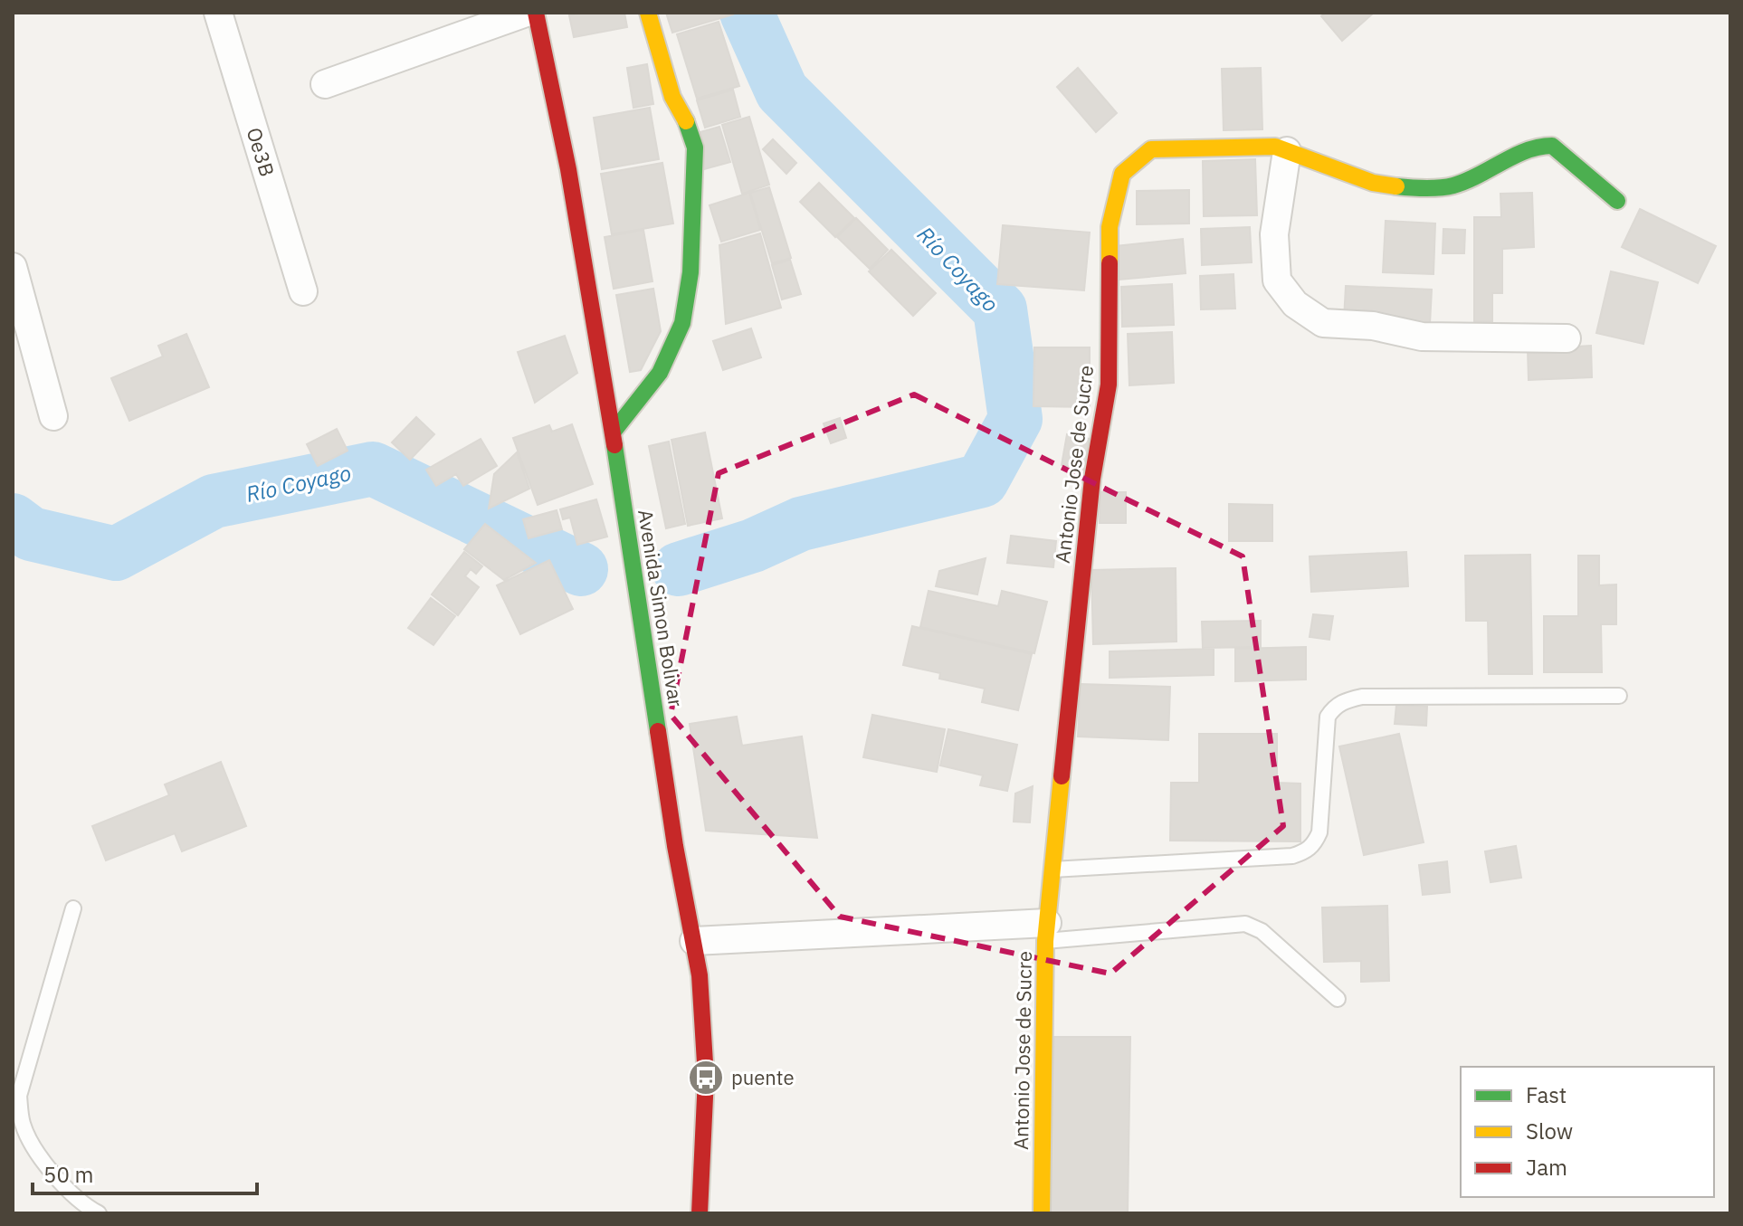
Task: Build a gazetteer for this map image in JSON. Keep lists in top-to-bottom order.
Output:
{
  "streets": {
    "street": ["Oe3B", "Antonio Jose de Sucre", "Avenida Simon Bolivar"]
  },
  "water": ["Río Coyago"],
  "places": {
    "bus stop": ["puente"]
  },
  "legend": ["Fast", "Slow", "Jam"],
  "scale_bar": "50 m"
}
